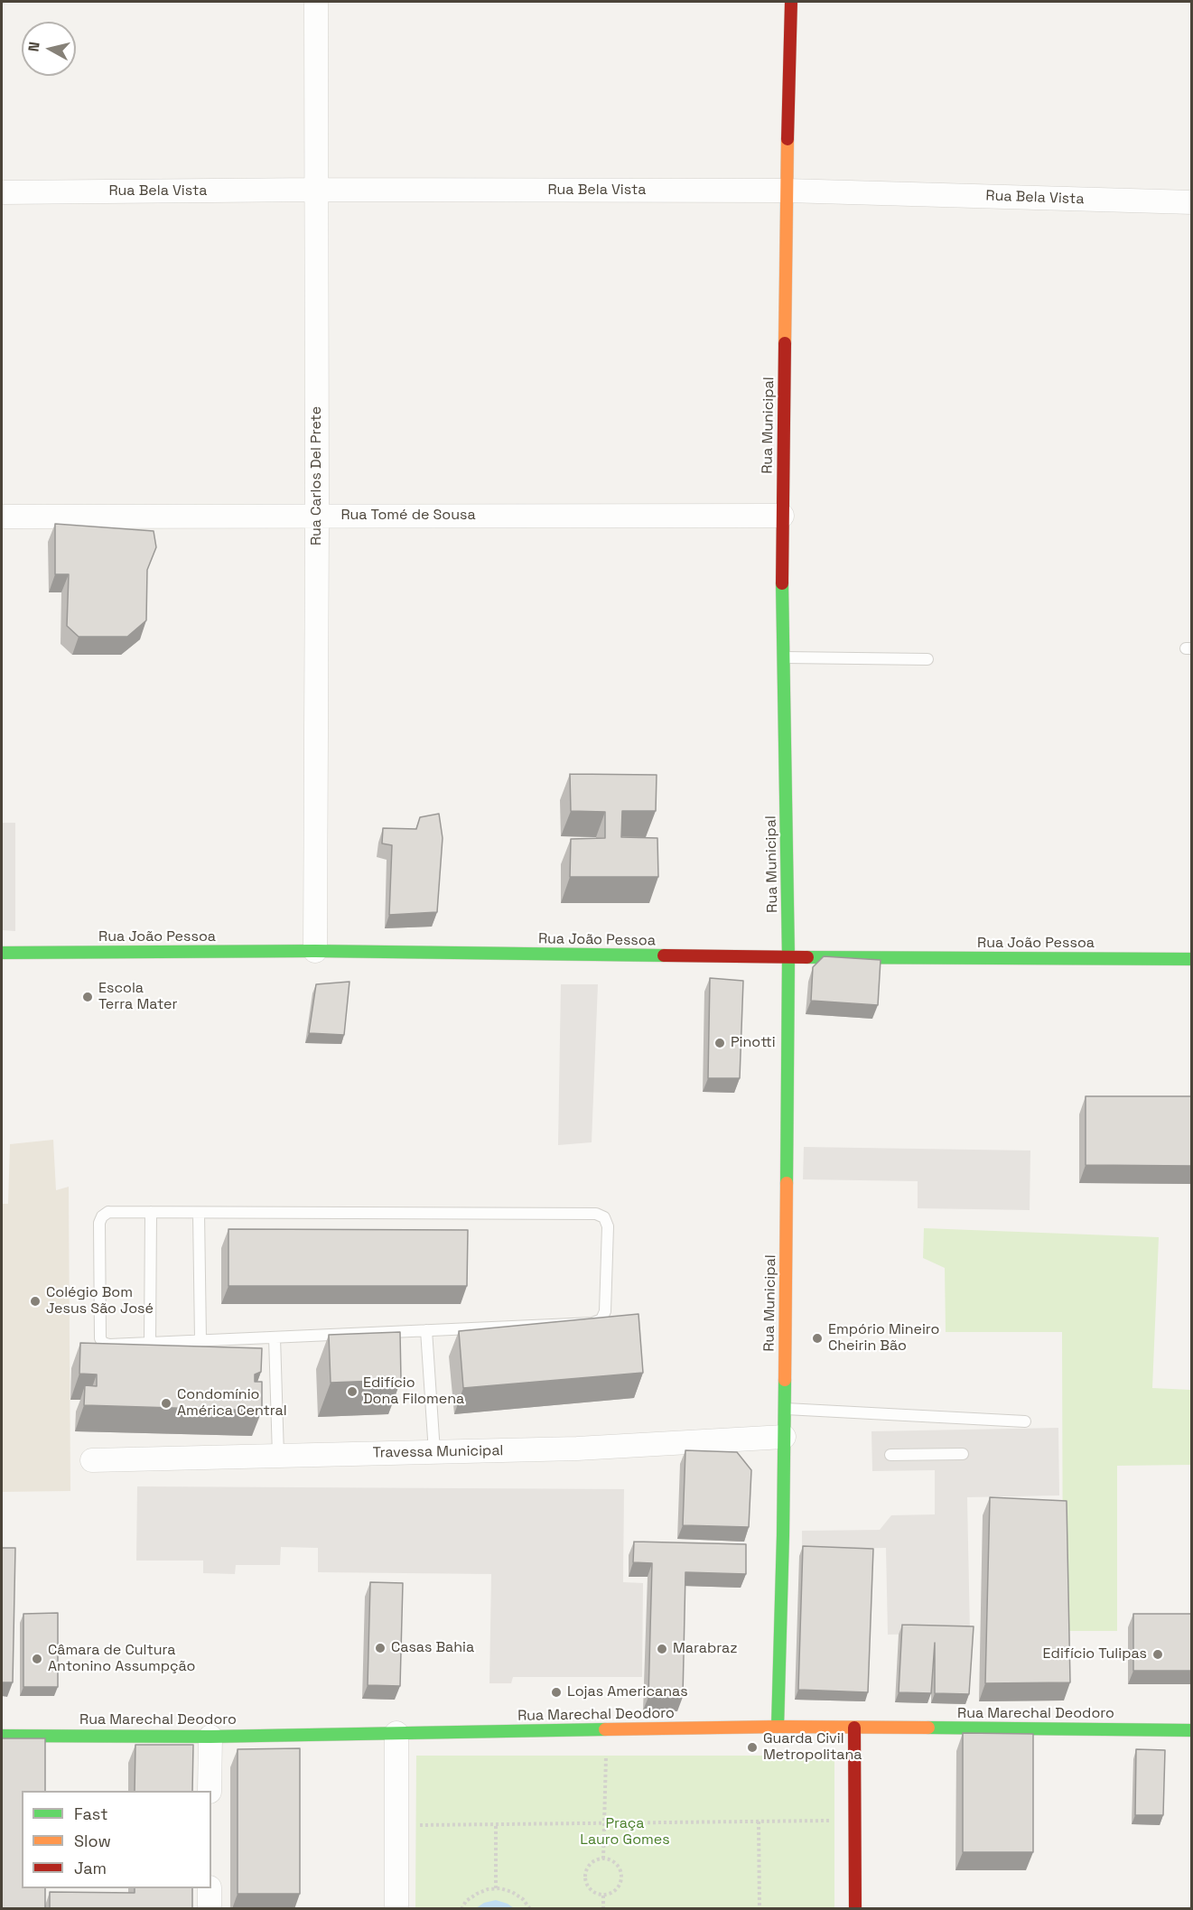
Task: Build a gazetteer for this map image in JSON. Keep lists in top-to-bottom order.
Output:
{
  "streets": {
    "street": [
      "Rua Bela Vista",
      "Rua Municipal",
      "Rua Carlos Del Prete",
      "Rua Tomé de Sousa",
      "Rua João Pessoa",
      "Travessa Municipal",
      "Rua Marechal Deodoro"
    ]
  },
  "crossings": [
    ["Rua Bela Vista", "Rua Municipal"],
    ["Rua Bela Vista", "Rua Carlos Del Prete"],
    ["Rua Municipal", "Rua Tomé de Sousa"],
    ["Rua Municipal", "Rua João Pessoa"],
    ["Rua Municipal", "Travessa Municipal"],
    ["Rua Municipal", "Rua Marechal Deodoro"],
    ["Rua Carlos Del Prete", "Rua Tomé de Sousa"],
    ["Rua Carlos Del Prete", "Rua João Pessoa"]
  ],
  "parks": ["Praça Lauro Gomes"],
  "places": [
    "Escola Terra Mater",
    "Pinotti",
    "Colégio Bom Jesus São José",
    "Empório Mineiro Cheirin Bão",
    "Edifício Dona Filomena",
    "Condomínio América Central",
    "Casas Bahia",
    "Marabraz",
    "Edifício Tulipas",
    "Câmara de Cultura Antonino Assumpção",
    "Lojas Americanas",
    "Guarda Civil Metropolitana"
  ],
  "legend": ["Fast", "Slow", "Jam"],
  "north": "left"
}
